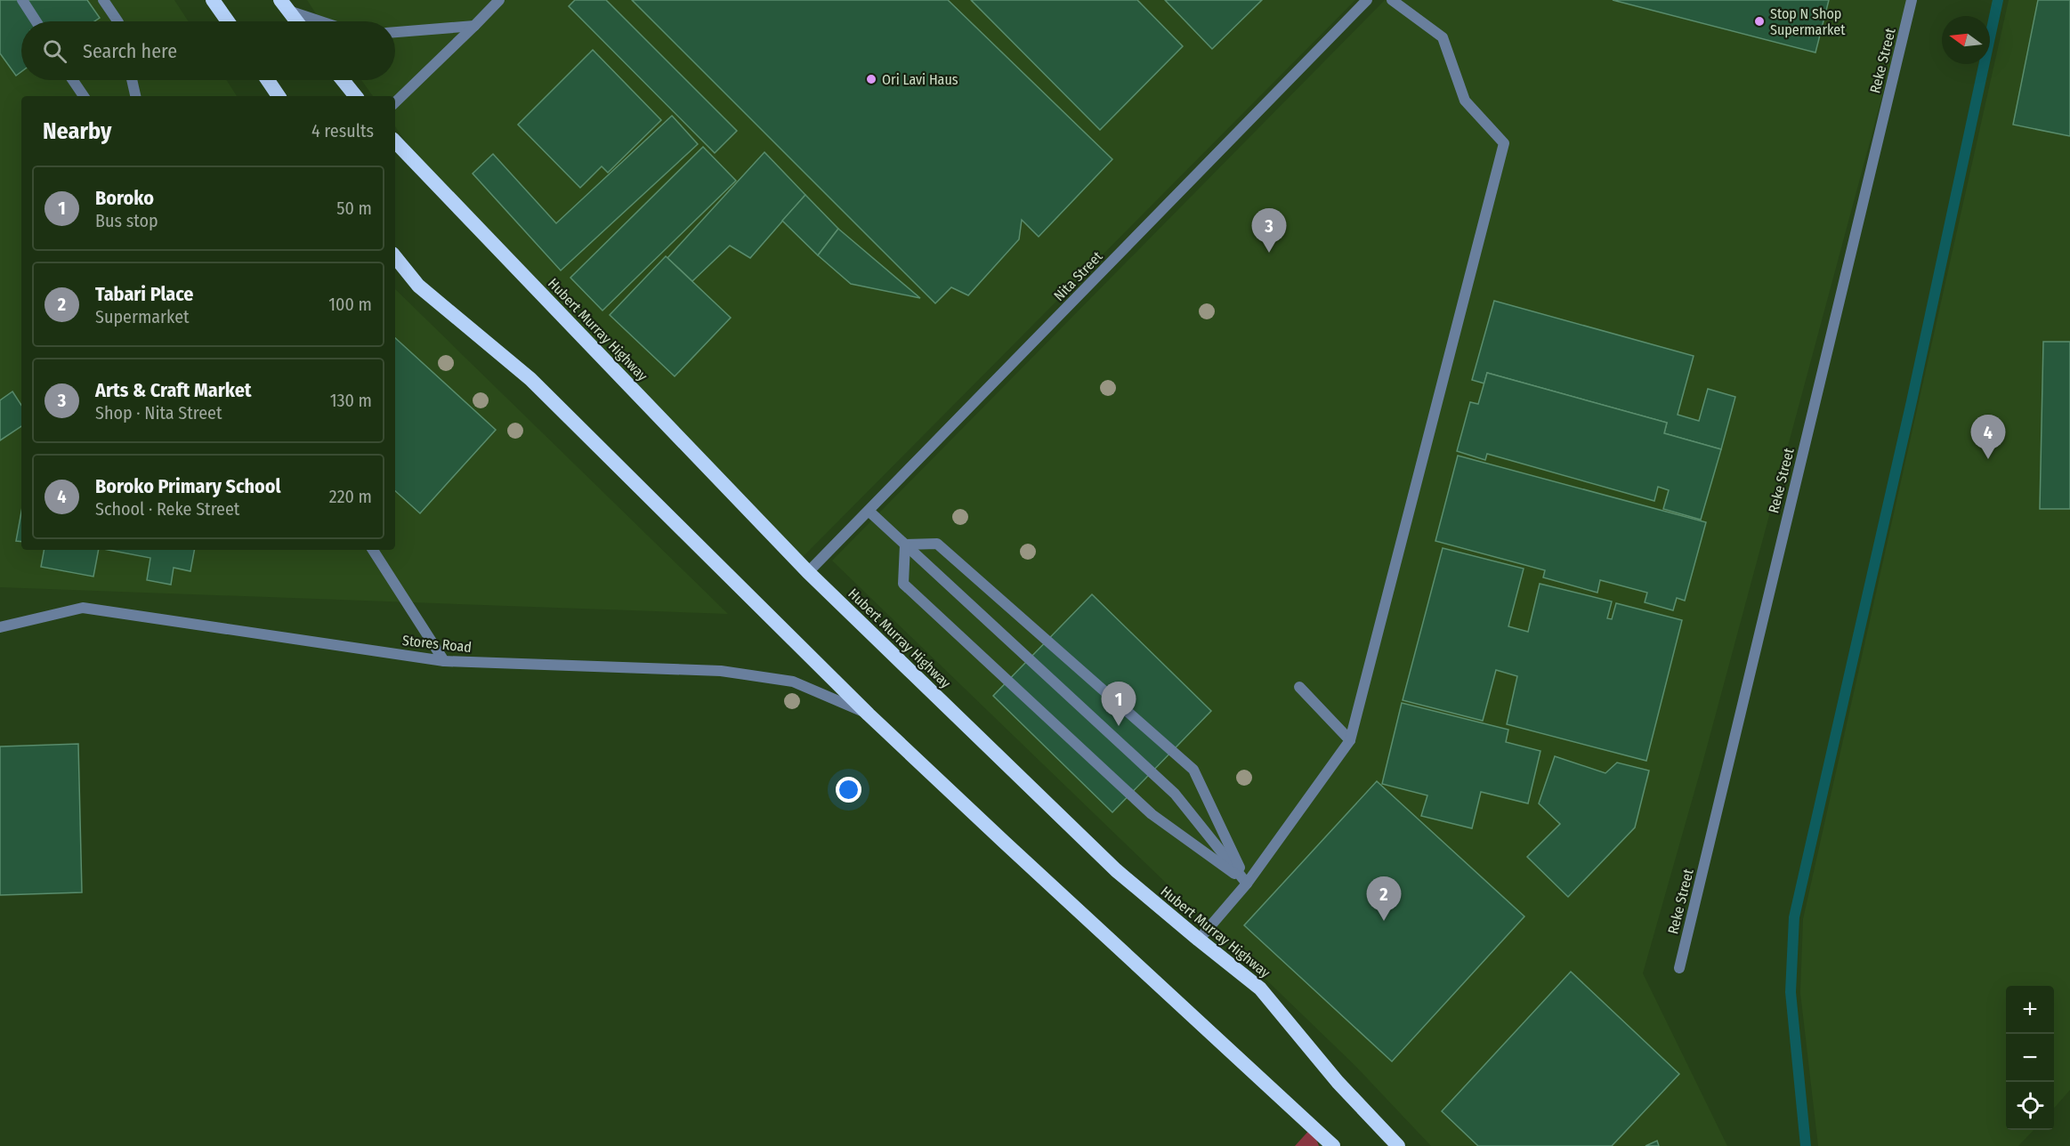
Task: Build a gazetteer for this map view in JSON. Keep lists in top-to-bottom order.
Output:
{
  "streets": {
    "highway": ["Hubert Murray Highway"],
    "street": ["Reke Street", "Nita Street", "Stores Road"]
  },
  "crossings": [
    ["Nita Street", "Hubert Murray Highway"]
  ],
  "places": ["Stop N Shop Supermarket", "Ori Lavi Haus"],
  "north": "left",
  "page": {
    "search": "Search here",
    "heading": ["Nearby", "4 results"],
    "list": [
      {
        "mark": "1",
        "name": "Boroko",
        "note": "Bus stop",
        "value": "50 m"
      },
      {
        "mark": "2",
        "name": "Tabari Place",
        "note": "Supermarket",
        "value": "100 m"
      },
      {
        "mark": "3",
        "name": "Arts & Craft Market",
        "note": "Shop · Nita Street",
        "value": "130 m"
      },
      {
        "mark": "4",
        "name": "Boroko Primary School",
        "note": "School · Reke Street",
        "value": "220 m"
      }
    ],
    "pins": [
      "3",
      "4",
      "1",
      "2"
    ],
    "map_buttons": ["+", "−"]
  }
}
